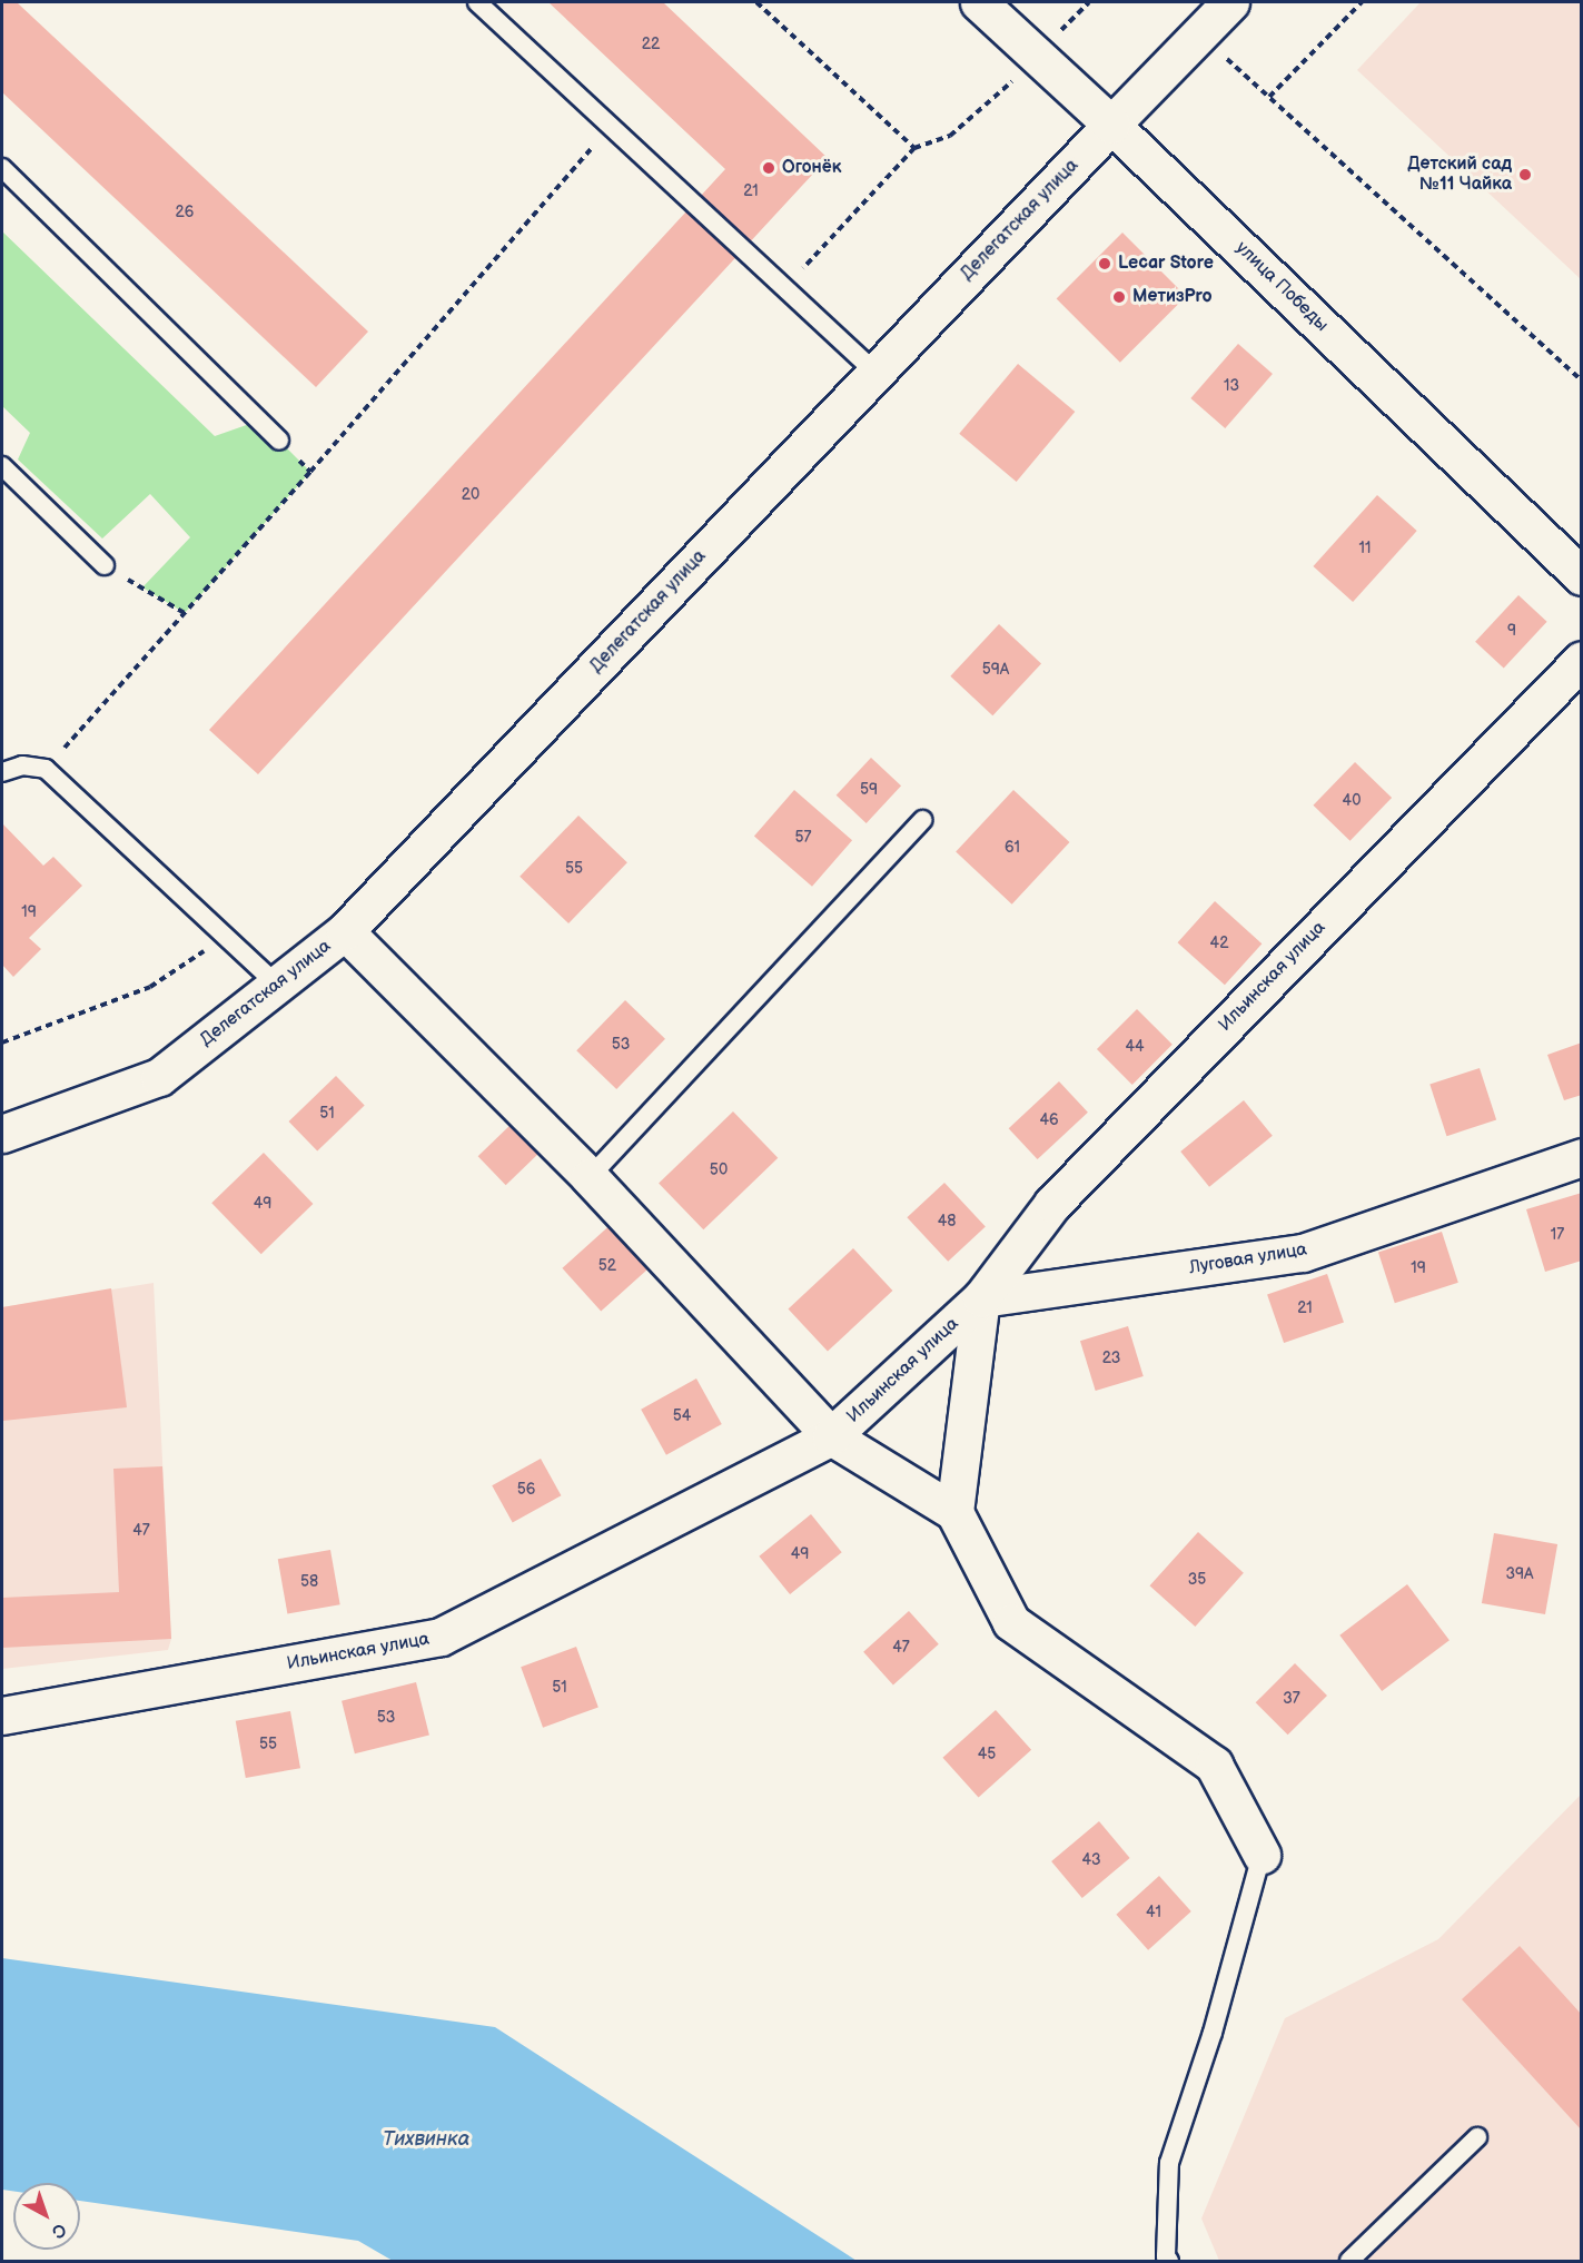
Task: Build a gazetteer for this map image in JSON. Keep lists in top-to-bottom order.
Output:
{
  "streets": {
    "street": [
      "Делегатская улица",
      "улица Победы",
      "Ильинская улица",
      "Луговая улица"
    ]
  },
  "crossings": [
    ["Делегатская улица", "улица Победы"],
    ["Ильинская улица", "Луговая улица"]
  ],
  "water": ["Тихвинка"],
  "places": [
    "Огонёк",
    "Детский сад №11 Чайка",
    "Lecar Store",
    "МетизPro"
  ],
  "house_numbers": [
    "22",
    "21",
    "26",
    "13",
    "20",
    "11",
    "9",
    "59А",
    "59",
    "40",
    "57",
    "61",
    "55",
    "19",
    "42",
    "53",
    "44",
    "51",
    "46",
    "50",
    "49",
    "48",
    "17",
    "52",
    "19",
    "21",
    "23",
    "54",
    "56",
    "47",
    "49",
    "39А",
    "35",
    "58",
    "47",
    "51",
    "37",
    "53",
    "55",
    "45",
    "43",
    "41"
  ],
  "north": "bottom right"
}
